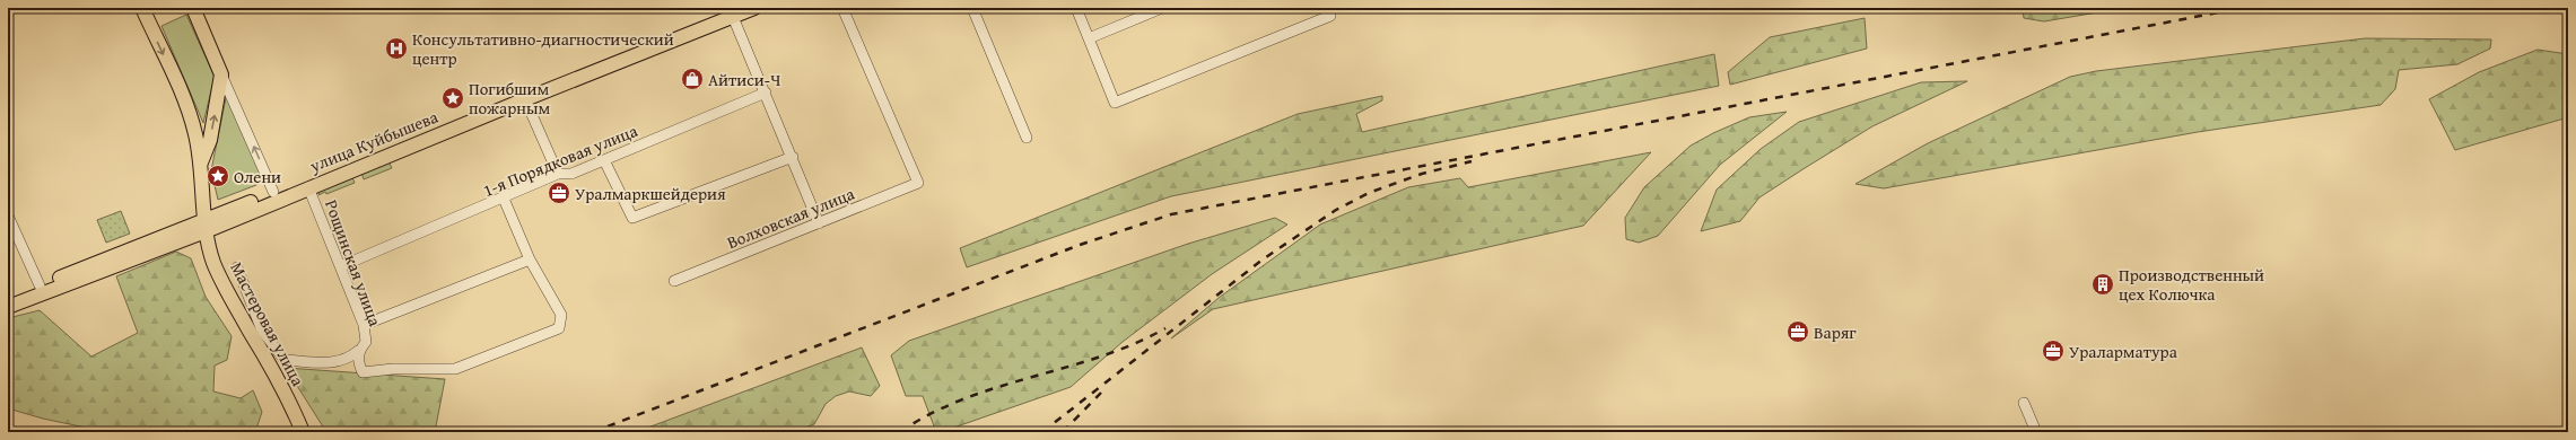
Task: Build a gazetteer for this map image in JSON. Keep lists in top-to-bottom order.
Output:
{
  "streets": {
    "main road": ["улица Куйбышева", "Мастеровая улица"],
    "street": ["1-я Порядковая улица", "Волховская улица", "Рощинская улица"]
  },
  "crossings": [
    ["улица Куйбышева", "Рощинская улица"],
    ["улица Куйбышева", "Мастеровая улица"],
    ["1-я Порядковая улица", "Рощинская улица"]
  ],
  "places": {
    "hospital": ["Консультативно-диагностический центр"],
    "shop": ["Айтиси-Ч"],
    "place": ["Погибшим пожарным", "Олени"],
    "office": ["Уралмаркшейдерия", "Варяг", "Ураларматура"],
    "building": ["Производственный цех Колючка"]
  }
}
